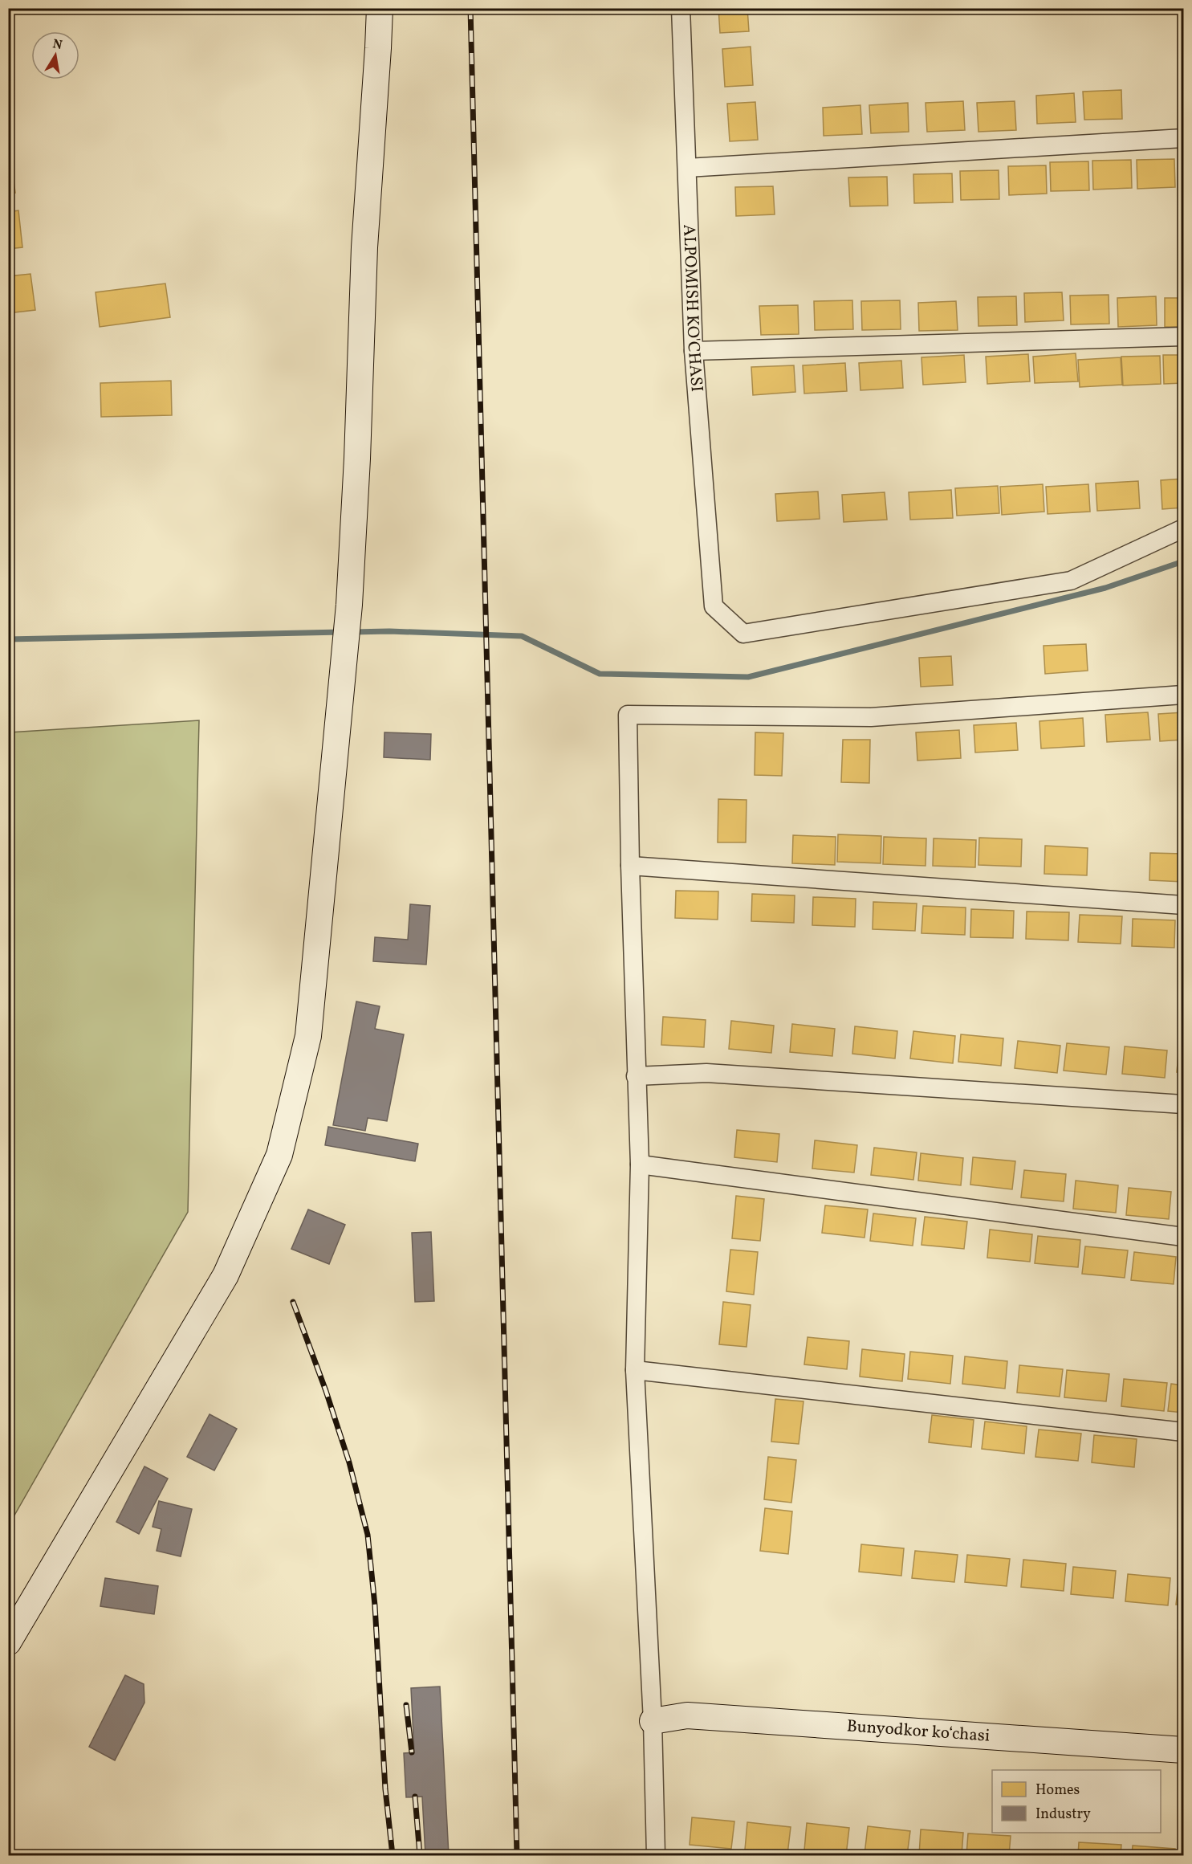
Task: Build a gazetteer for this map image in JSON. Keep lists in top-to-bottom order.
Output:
{
  "streets": {
    "main road": ["Bunyodkor koʻchasi"],
    "street": ["ALPOMISH KO'CHASI"]
  },
  "legend": ["Homes", "Industry"],
  "north": "top"
}
